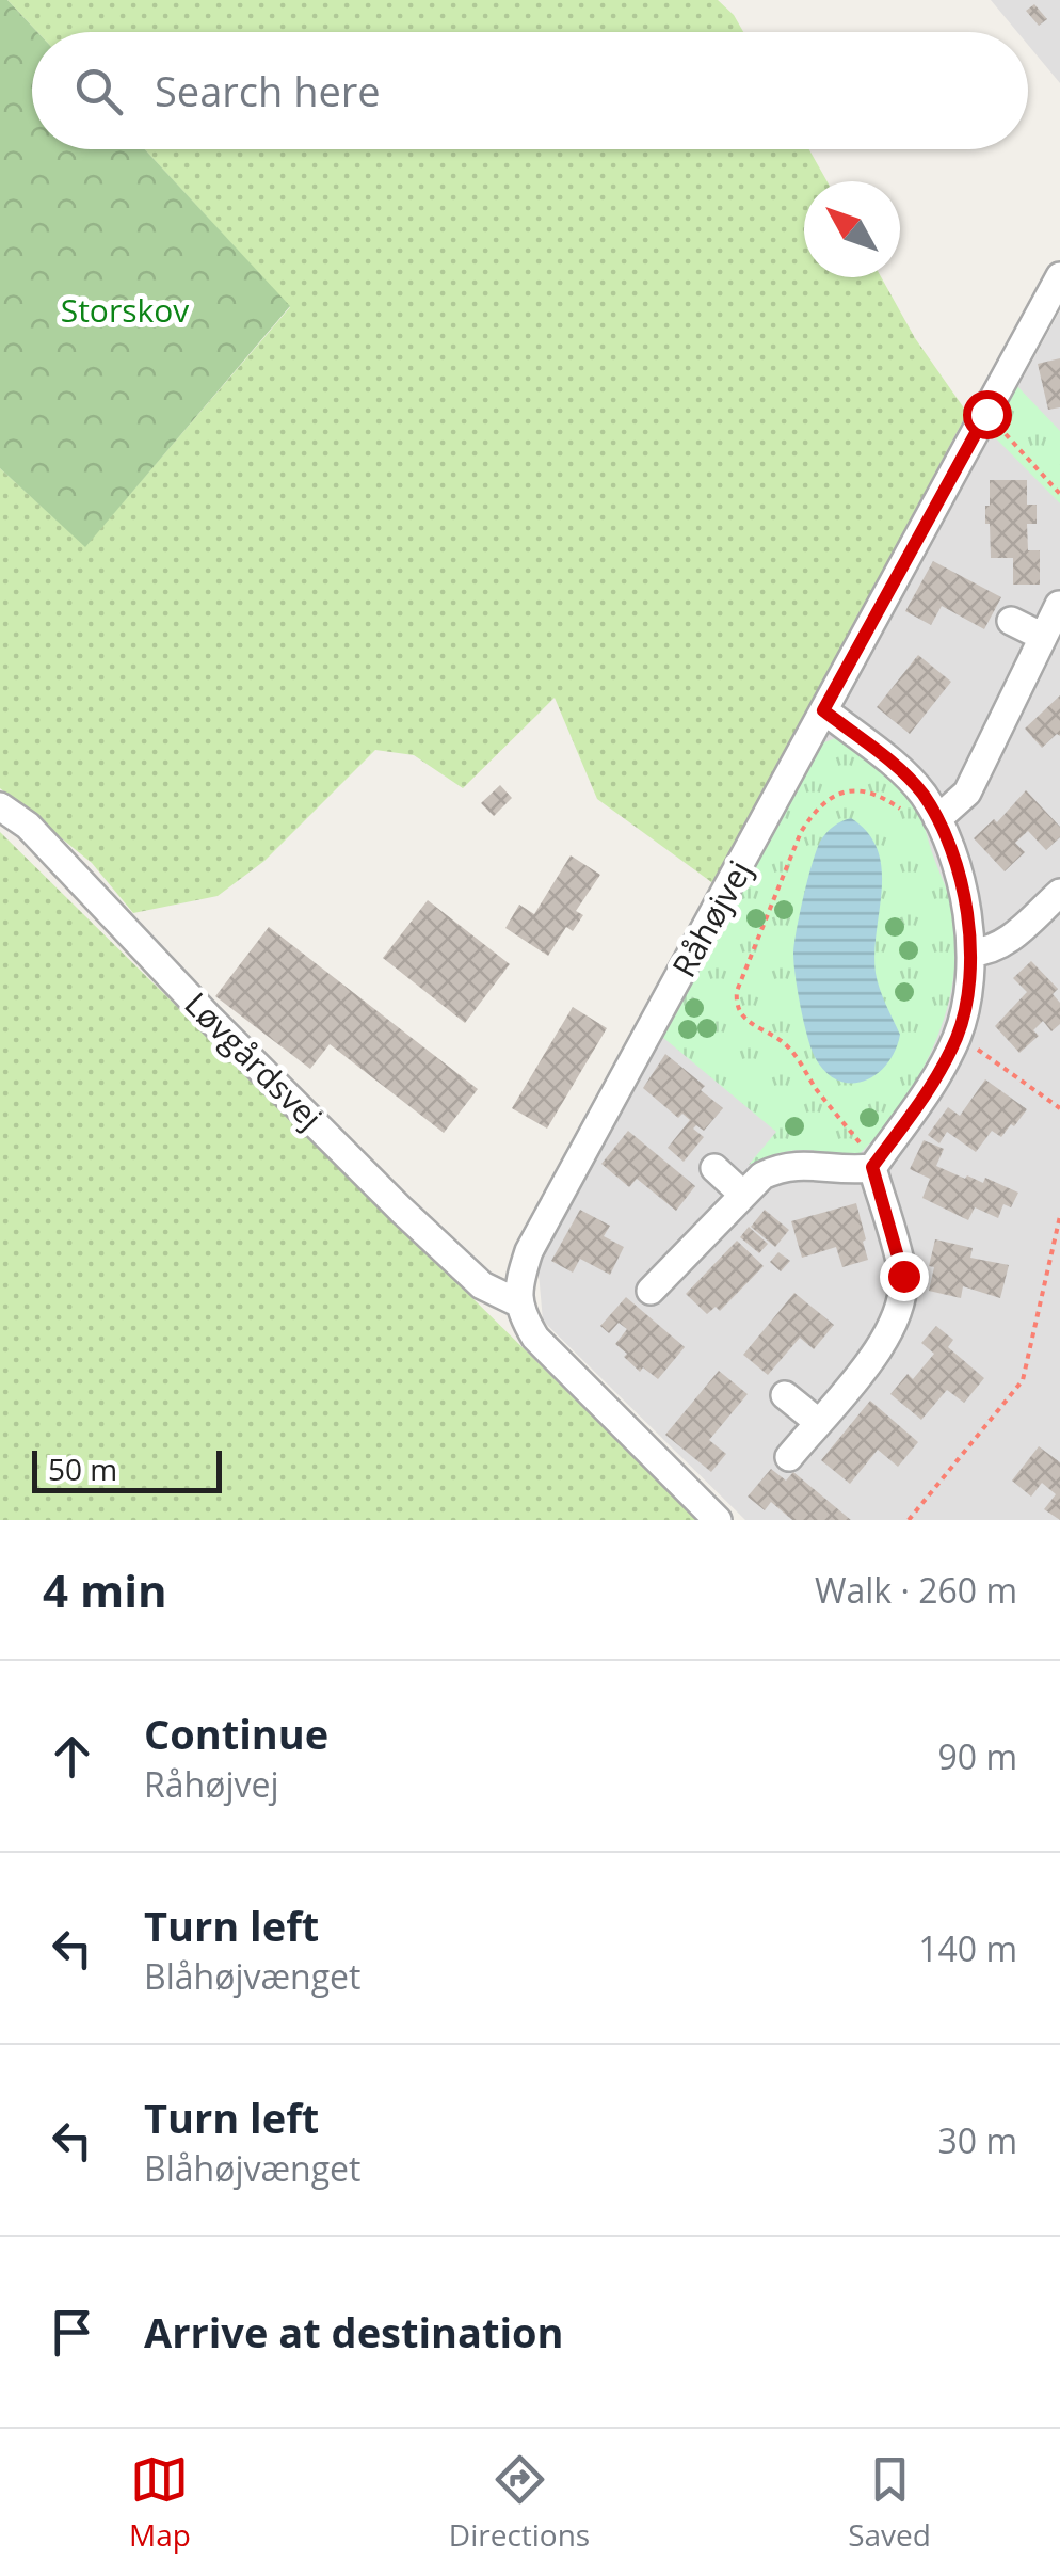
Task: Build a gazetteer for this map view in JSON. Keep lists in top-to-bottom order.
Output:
{
  "streets": {
    "street": ["Råhøjvej", "Løvgårdsvej"]
  },
  "crossings": [
    ["Råhøjvej", "Løvgårdsvej"]
  ],
  "parks": ["Storskov"],
  "scale_bar": "50 m",
  "north": "top left",
  "page": {
    "search": "Search here",
    "scale": "50 m",
    "heading": ["4 min", "Walk · 260 m"],
    "list": [
      ["Continue", "Råhøjvej", "90 m"],
      ["Turn left", "Blåhøjvænget", "140 m"],
      ["Turn left", "Blåhøjvænget", "30 m"],
      "Arrive at destination"
    ],
    "nav": ["Map", "Directions", "Saved"]
  }
}
